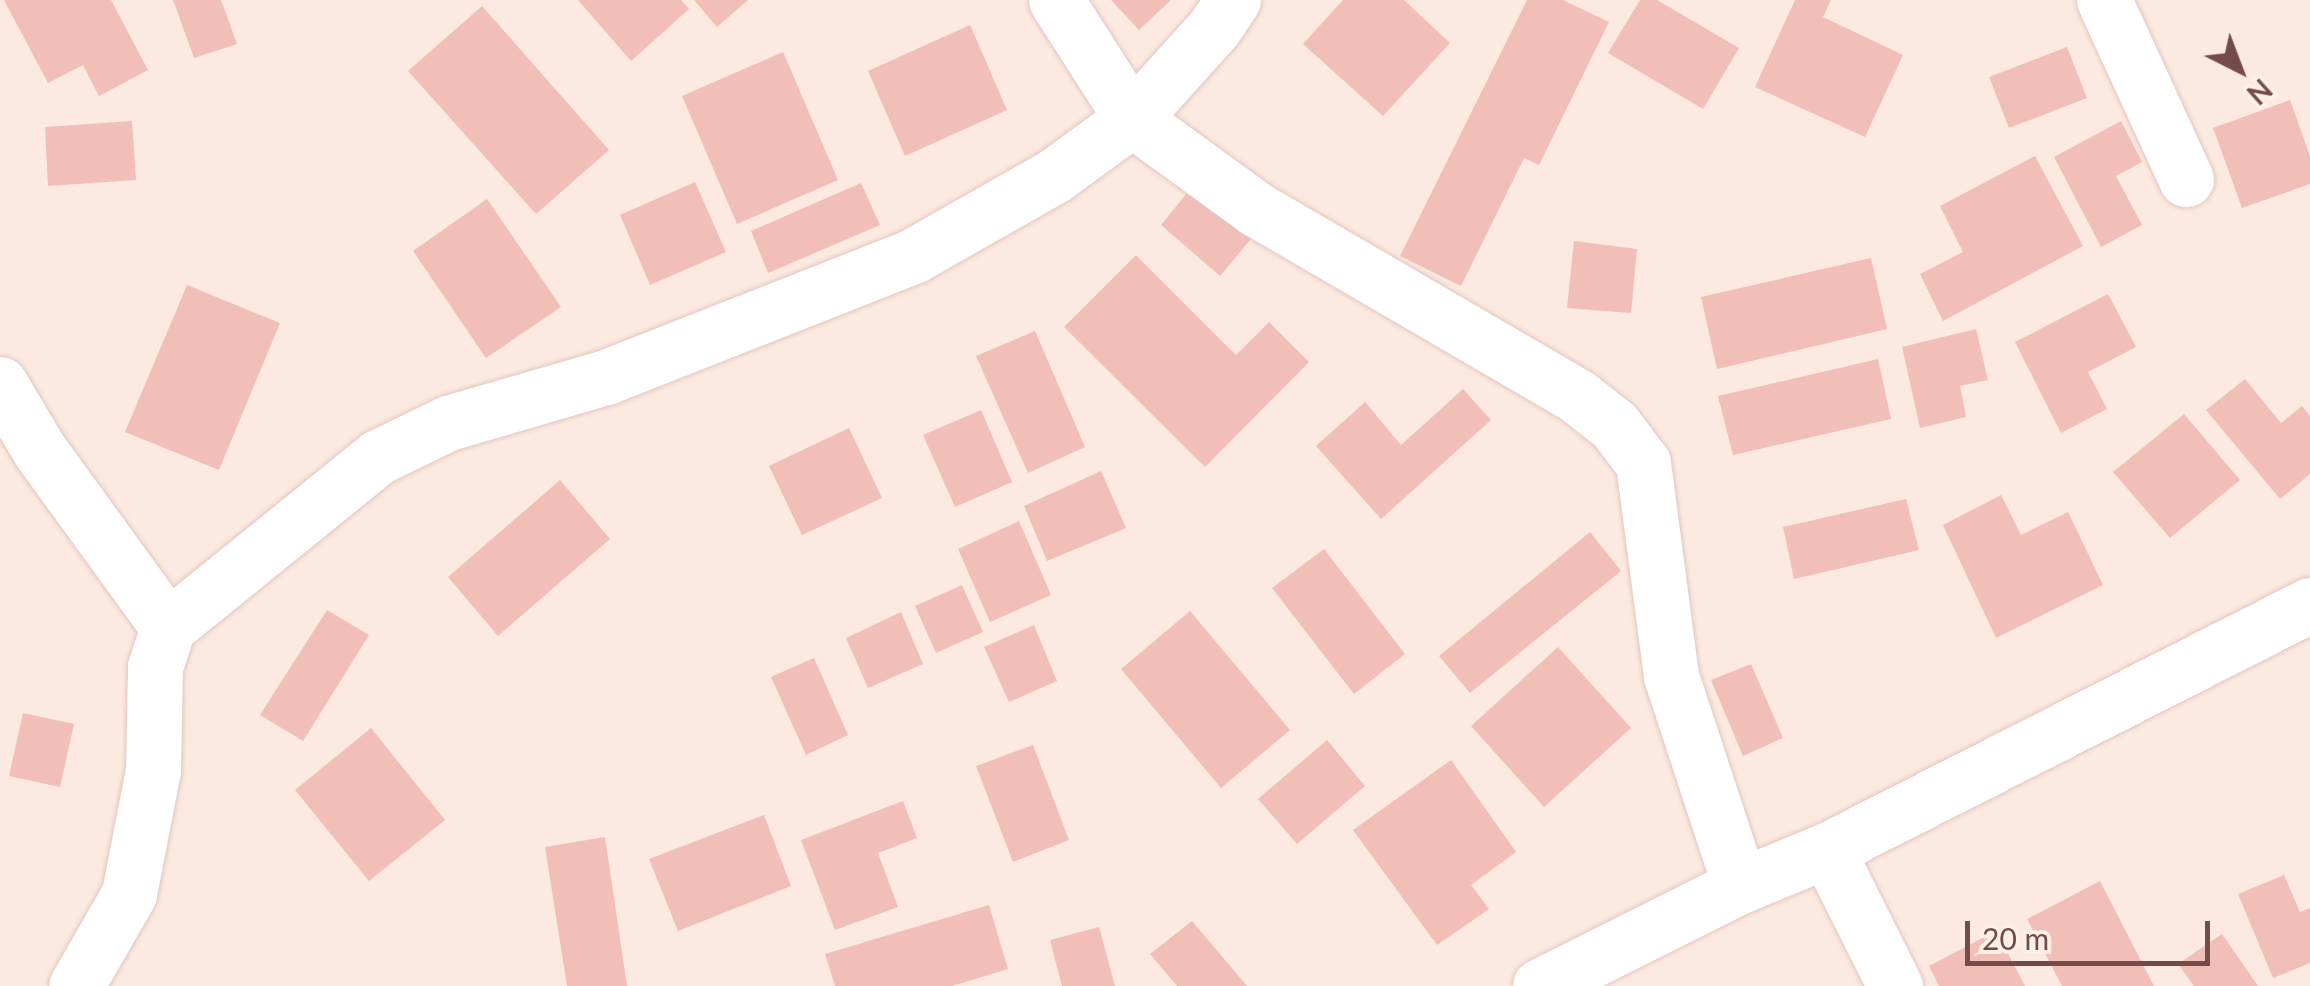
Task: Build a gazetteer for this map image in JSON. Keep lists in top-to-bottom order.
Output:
{
  "scale_bar": "20 m",
  "north": "bottom right"
}
